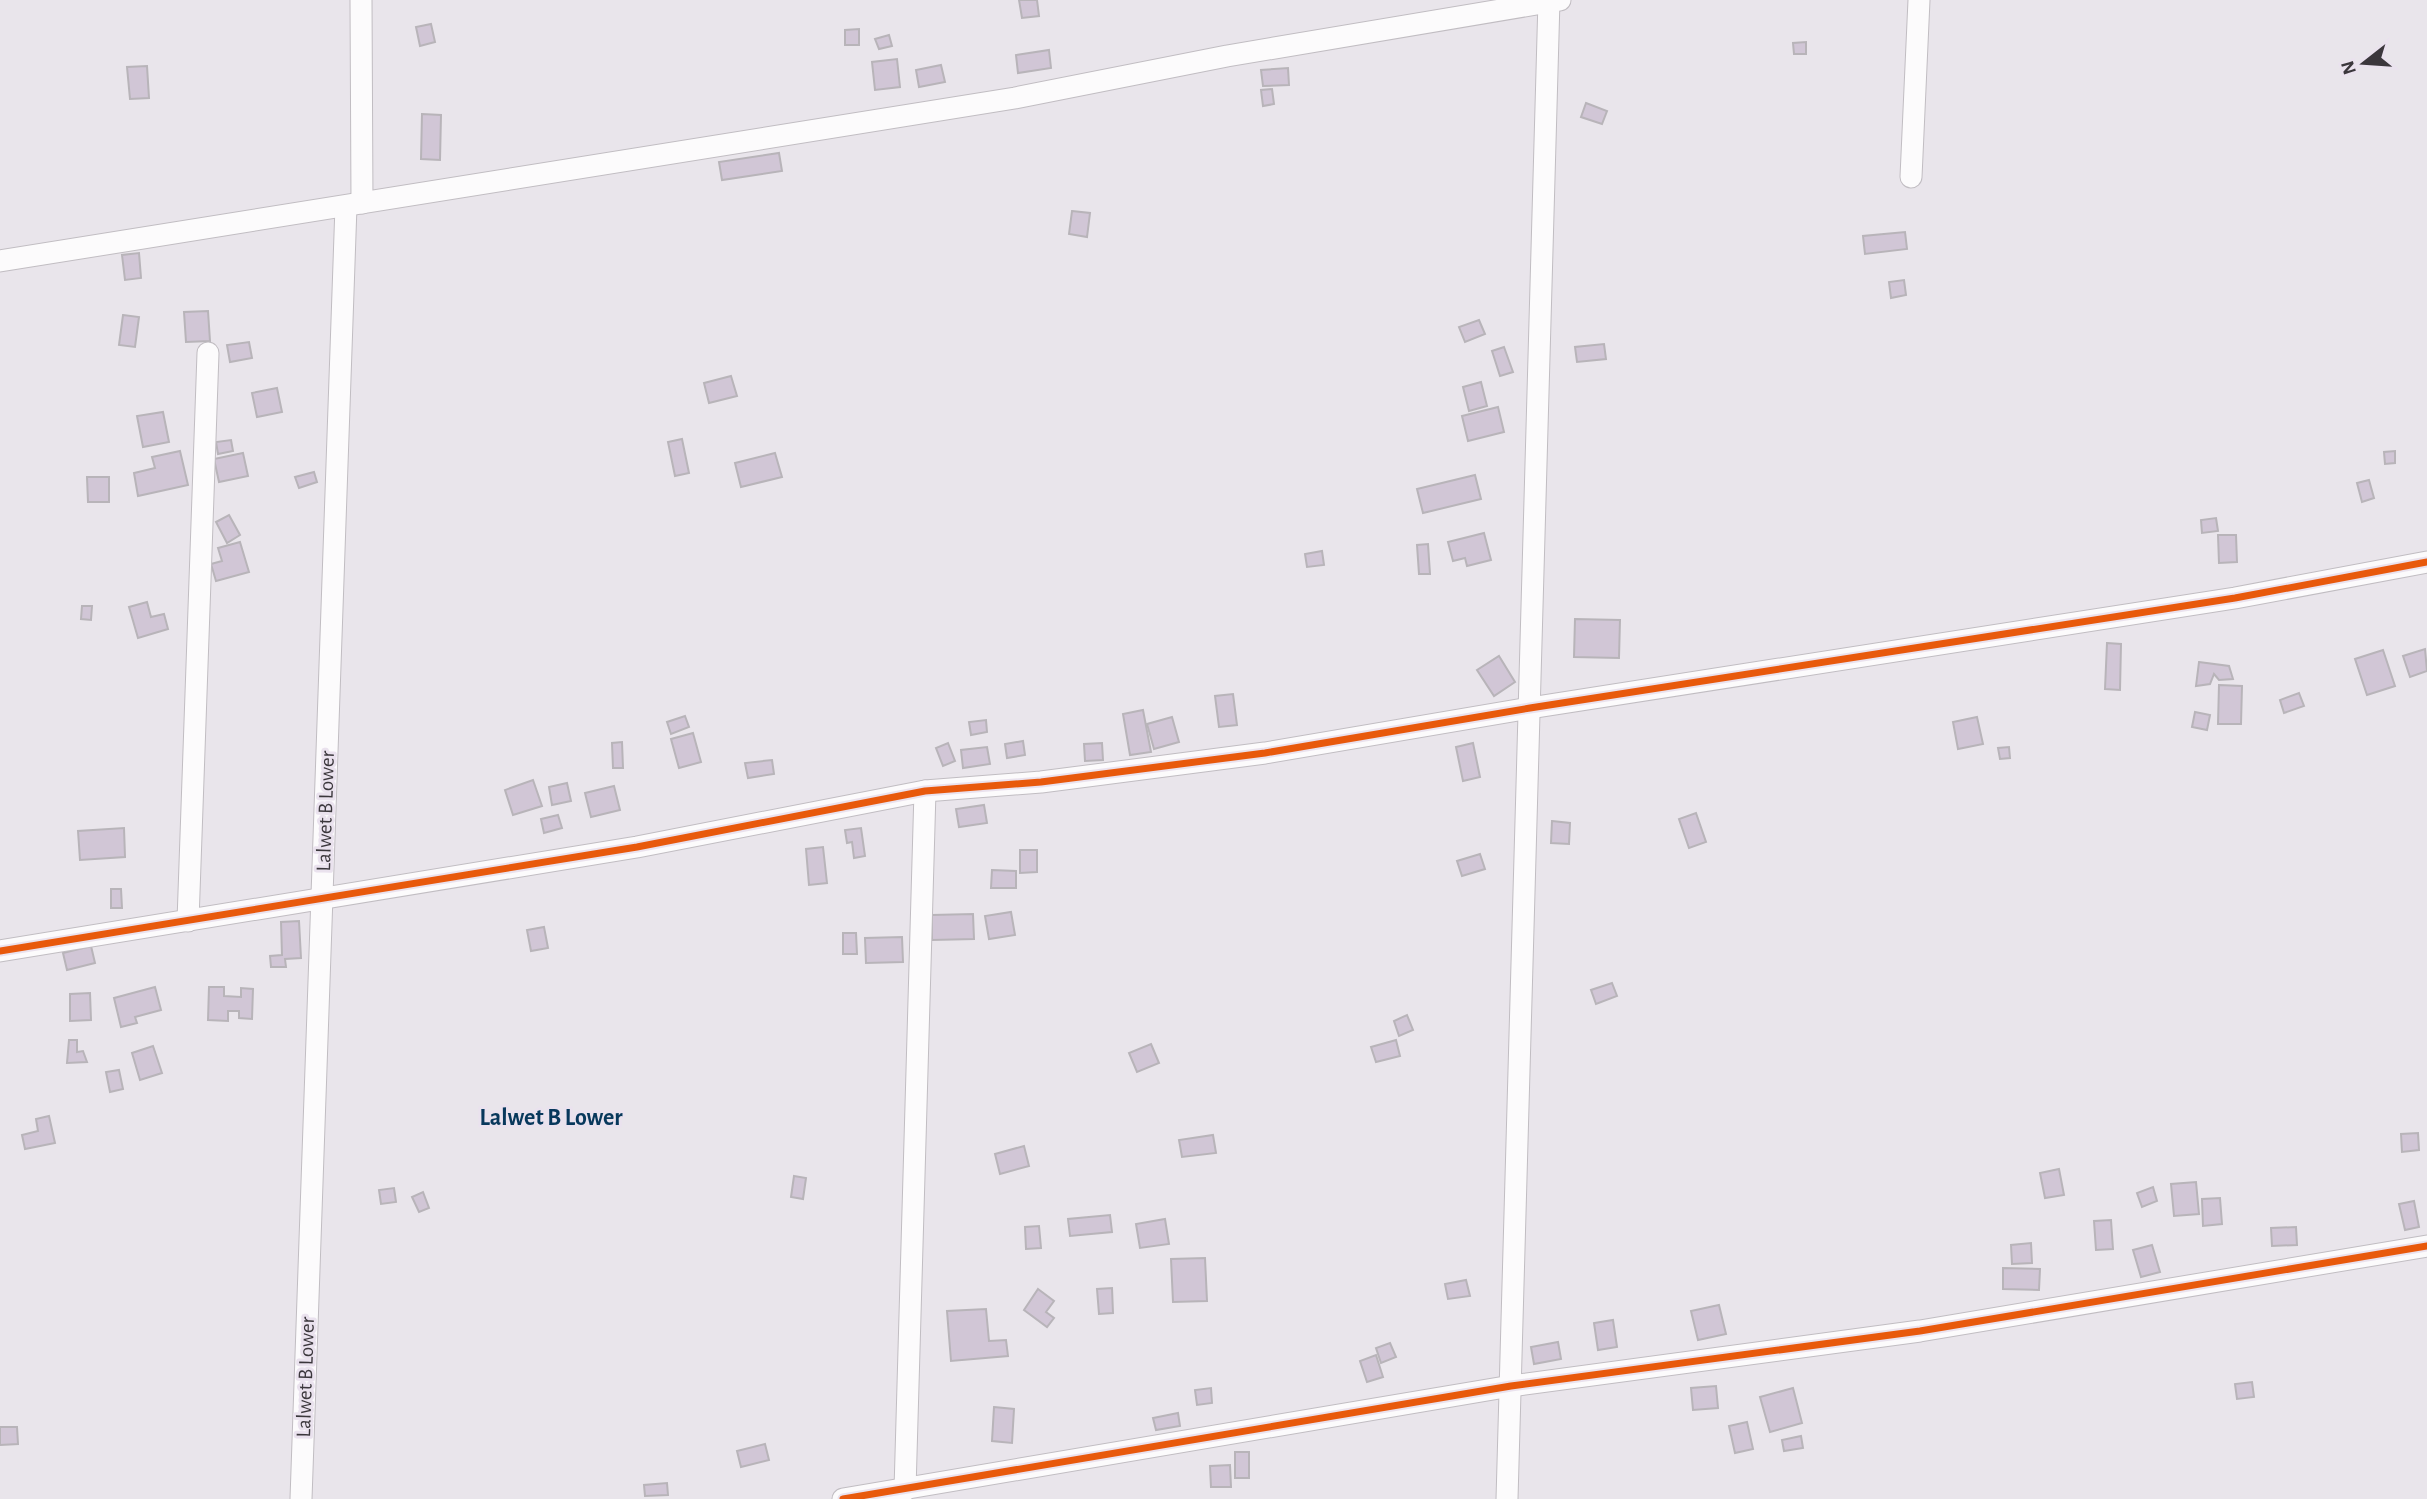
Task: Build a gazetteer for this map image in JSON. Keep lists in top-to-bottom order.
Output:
{
  "streets": {
    "street": ["Lalwet B Lower"]
  },
  "districts": ["Lalwet B Lower"],
  "north": "left"
}
